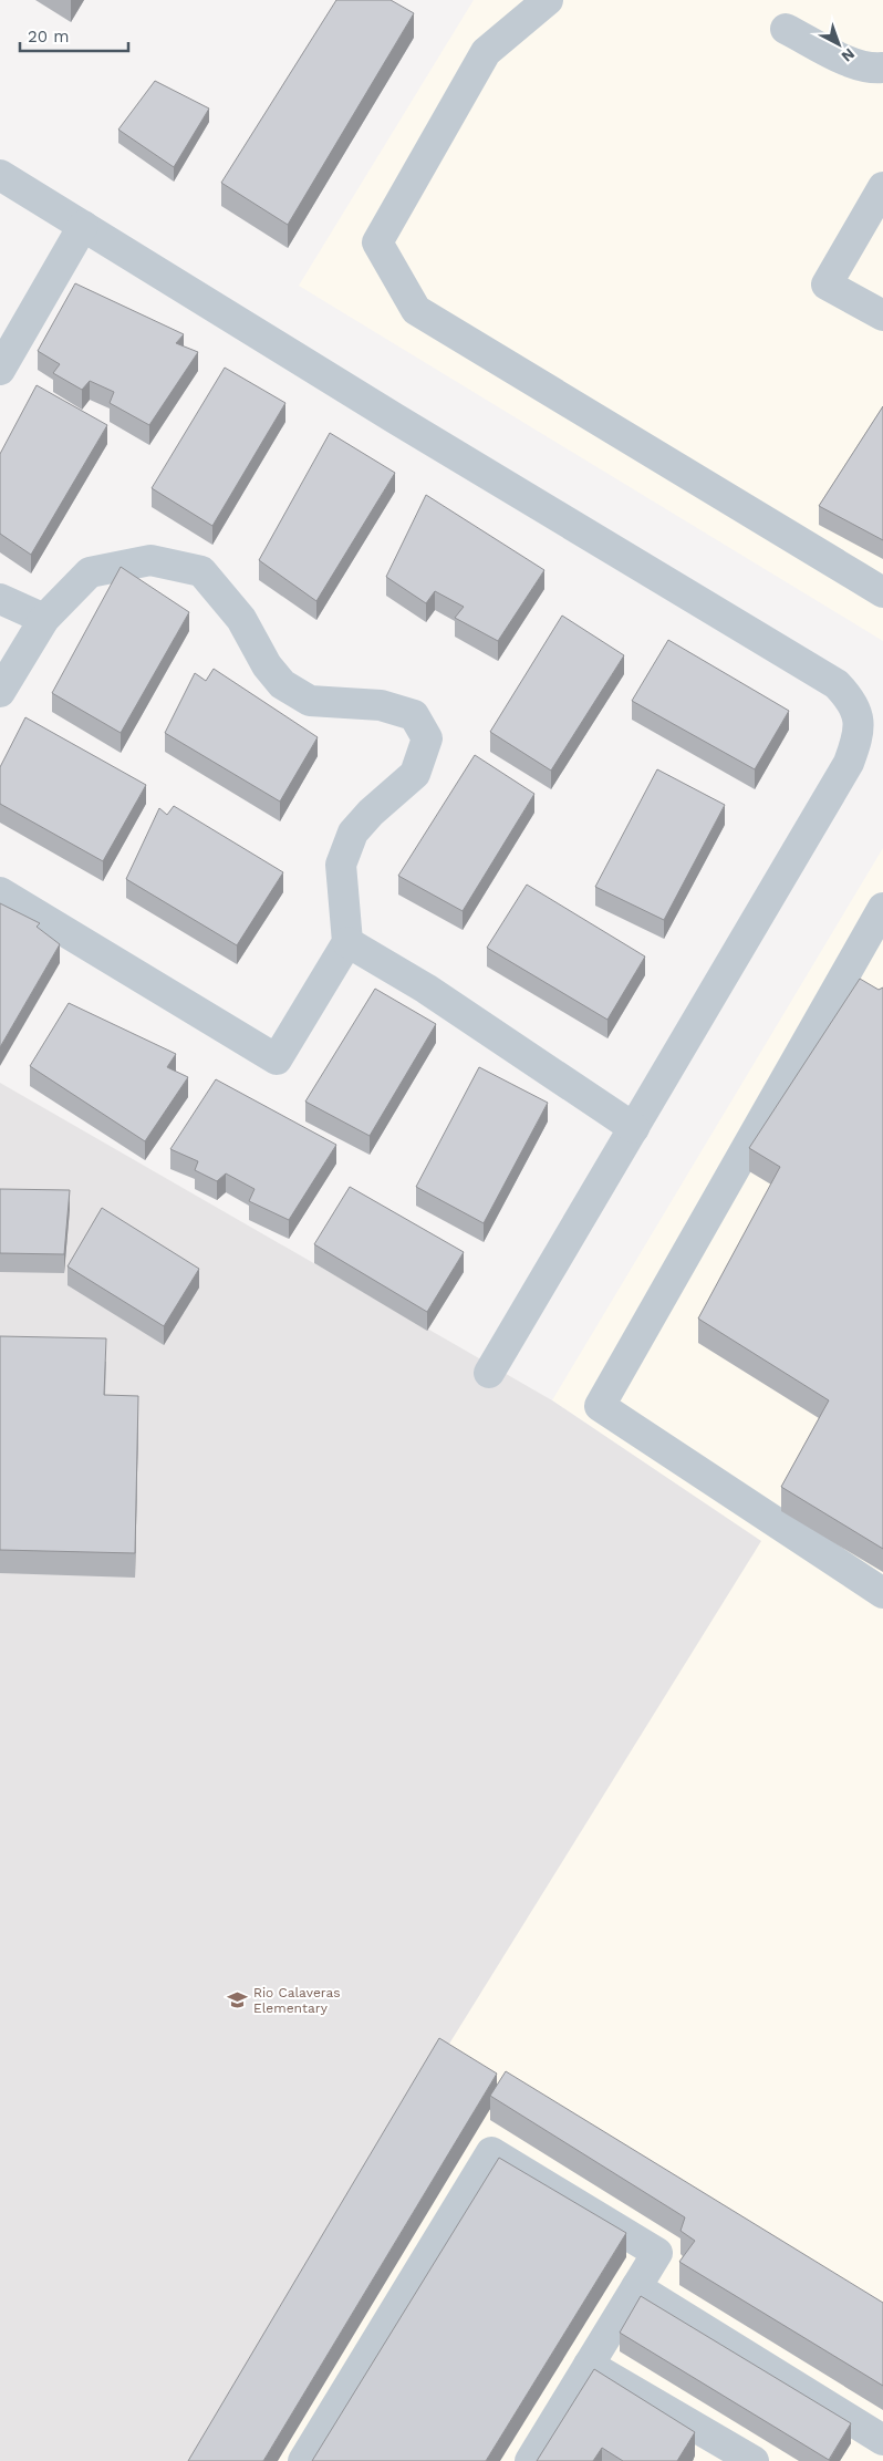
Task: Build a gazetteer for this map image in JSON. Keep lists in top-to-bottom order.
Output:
{
  "places": {
    "school or university": ["Rio Calaveras Elementary"]
  },
  "scale_bar": "20 m",
  "north": "bottom right"
}
